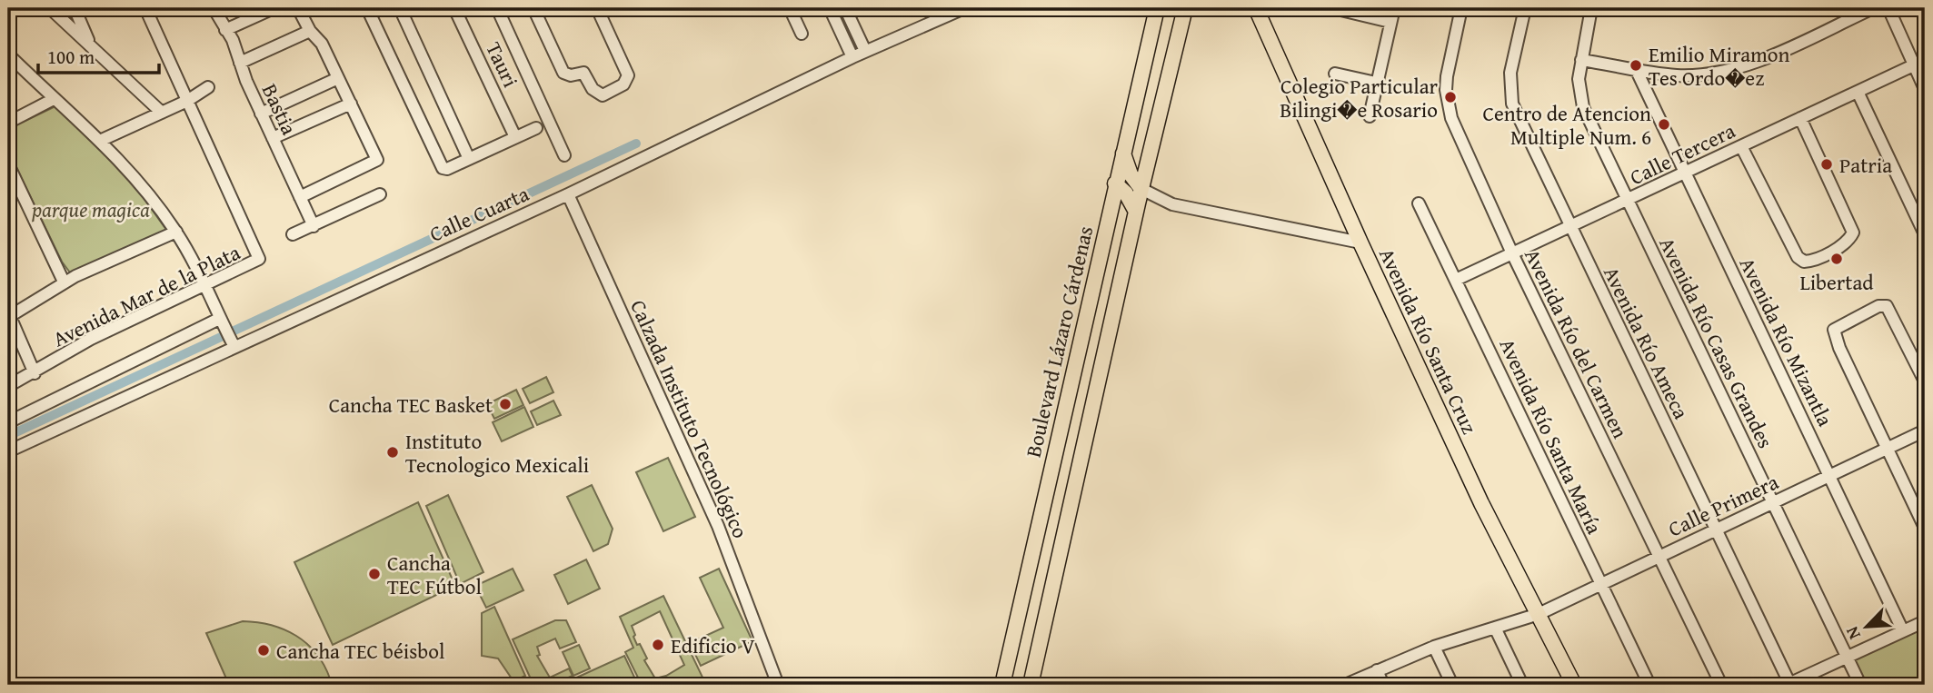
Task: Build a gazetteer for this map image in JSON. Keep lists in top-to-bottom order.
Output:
{
  "streets": {
    "main road": ["Avenida Río Santa Cruz", "Boulevard Lázaro Cárdenas"],
    "street": [
      "Tauri",
      "Bastia",
      "Calle Tercera",
      "Calle Cuarta",
      "Avenida Mar de la Plata",
      "Avenida Río Mizantla",
      "Avenida Río Ameca",
      "Avenida Río Casas Grandes",
      "Avenida Río del Carmen",
      "Calzada Instituto Tecnológico",
      "Avenida Río Santa María",
      "Calle Primera"
    ]
  },
  "crossings": [
    ["Calle Tercera", "Avenida Río Mizantla"],
    ["Calle Tercera", "Avenida Río Ameca"],
    ["Calle Tercera", "Avenida Río Casas Grandes"],
    ["Calle Tercera", "Avenida Río del Carmen"],
    ["Calle Tercera", "Avenida Río Santa María"],
    ["Calle Cuarta", "Calzada Instituto Tecnológico"],
    ["Avenida Río Santa Cruz", "Calle Primera"],
    ["Avenida Río Mizantla", "Calle Primera"],
    ["Avenida Río Ameca", "Calle Primera"],
    ["Avenida Río Casas Grandes", "Calle Primera"],
    ["Avenida Río del Carmen", "Calle Primera"],
    ["Avenida Río Santa María", "Calle Primera"]
  ],
  "parks": ["parque magica"],
  "places": [
    "Emilio Miramon Tes Ordo�ez",
    "Colegio Particular Bilingi�e Rosario",
    "Centro de Atencion Multiple Num. 6",
    "Patria",
    "Libertad",
    "Cancha TEC Basket",
    "Instituto Tecnologico Mexicali",
    "Cancha TEC Fútbol",
    "Edificio V",
    "Cancha TEC béisbol"
  ],
  "scale_bar": "100 m",
  "north": "bottom left"
}
